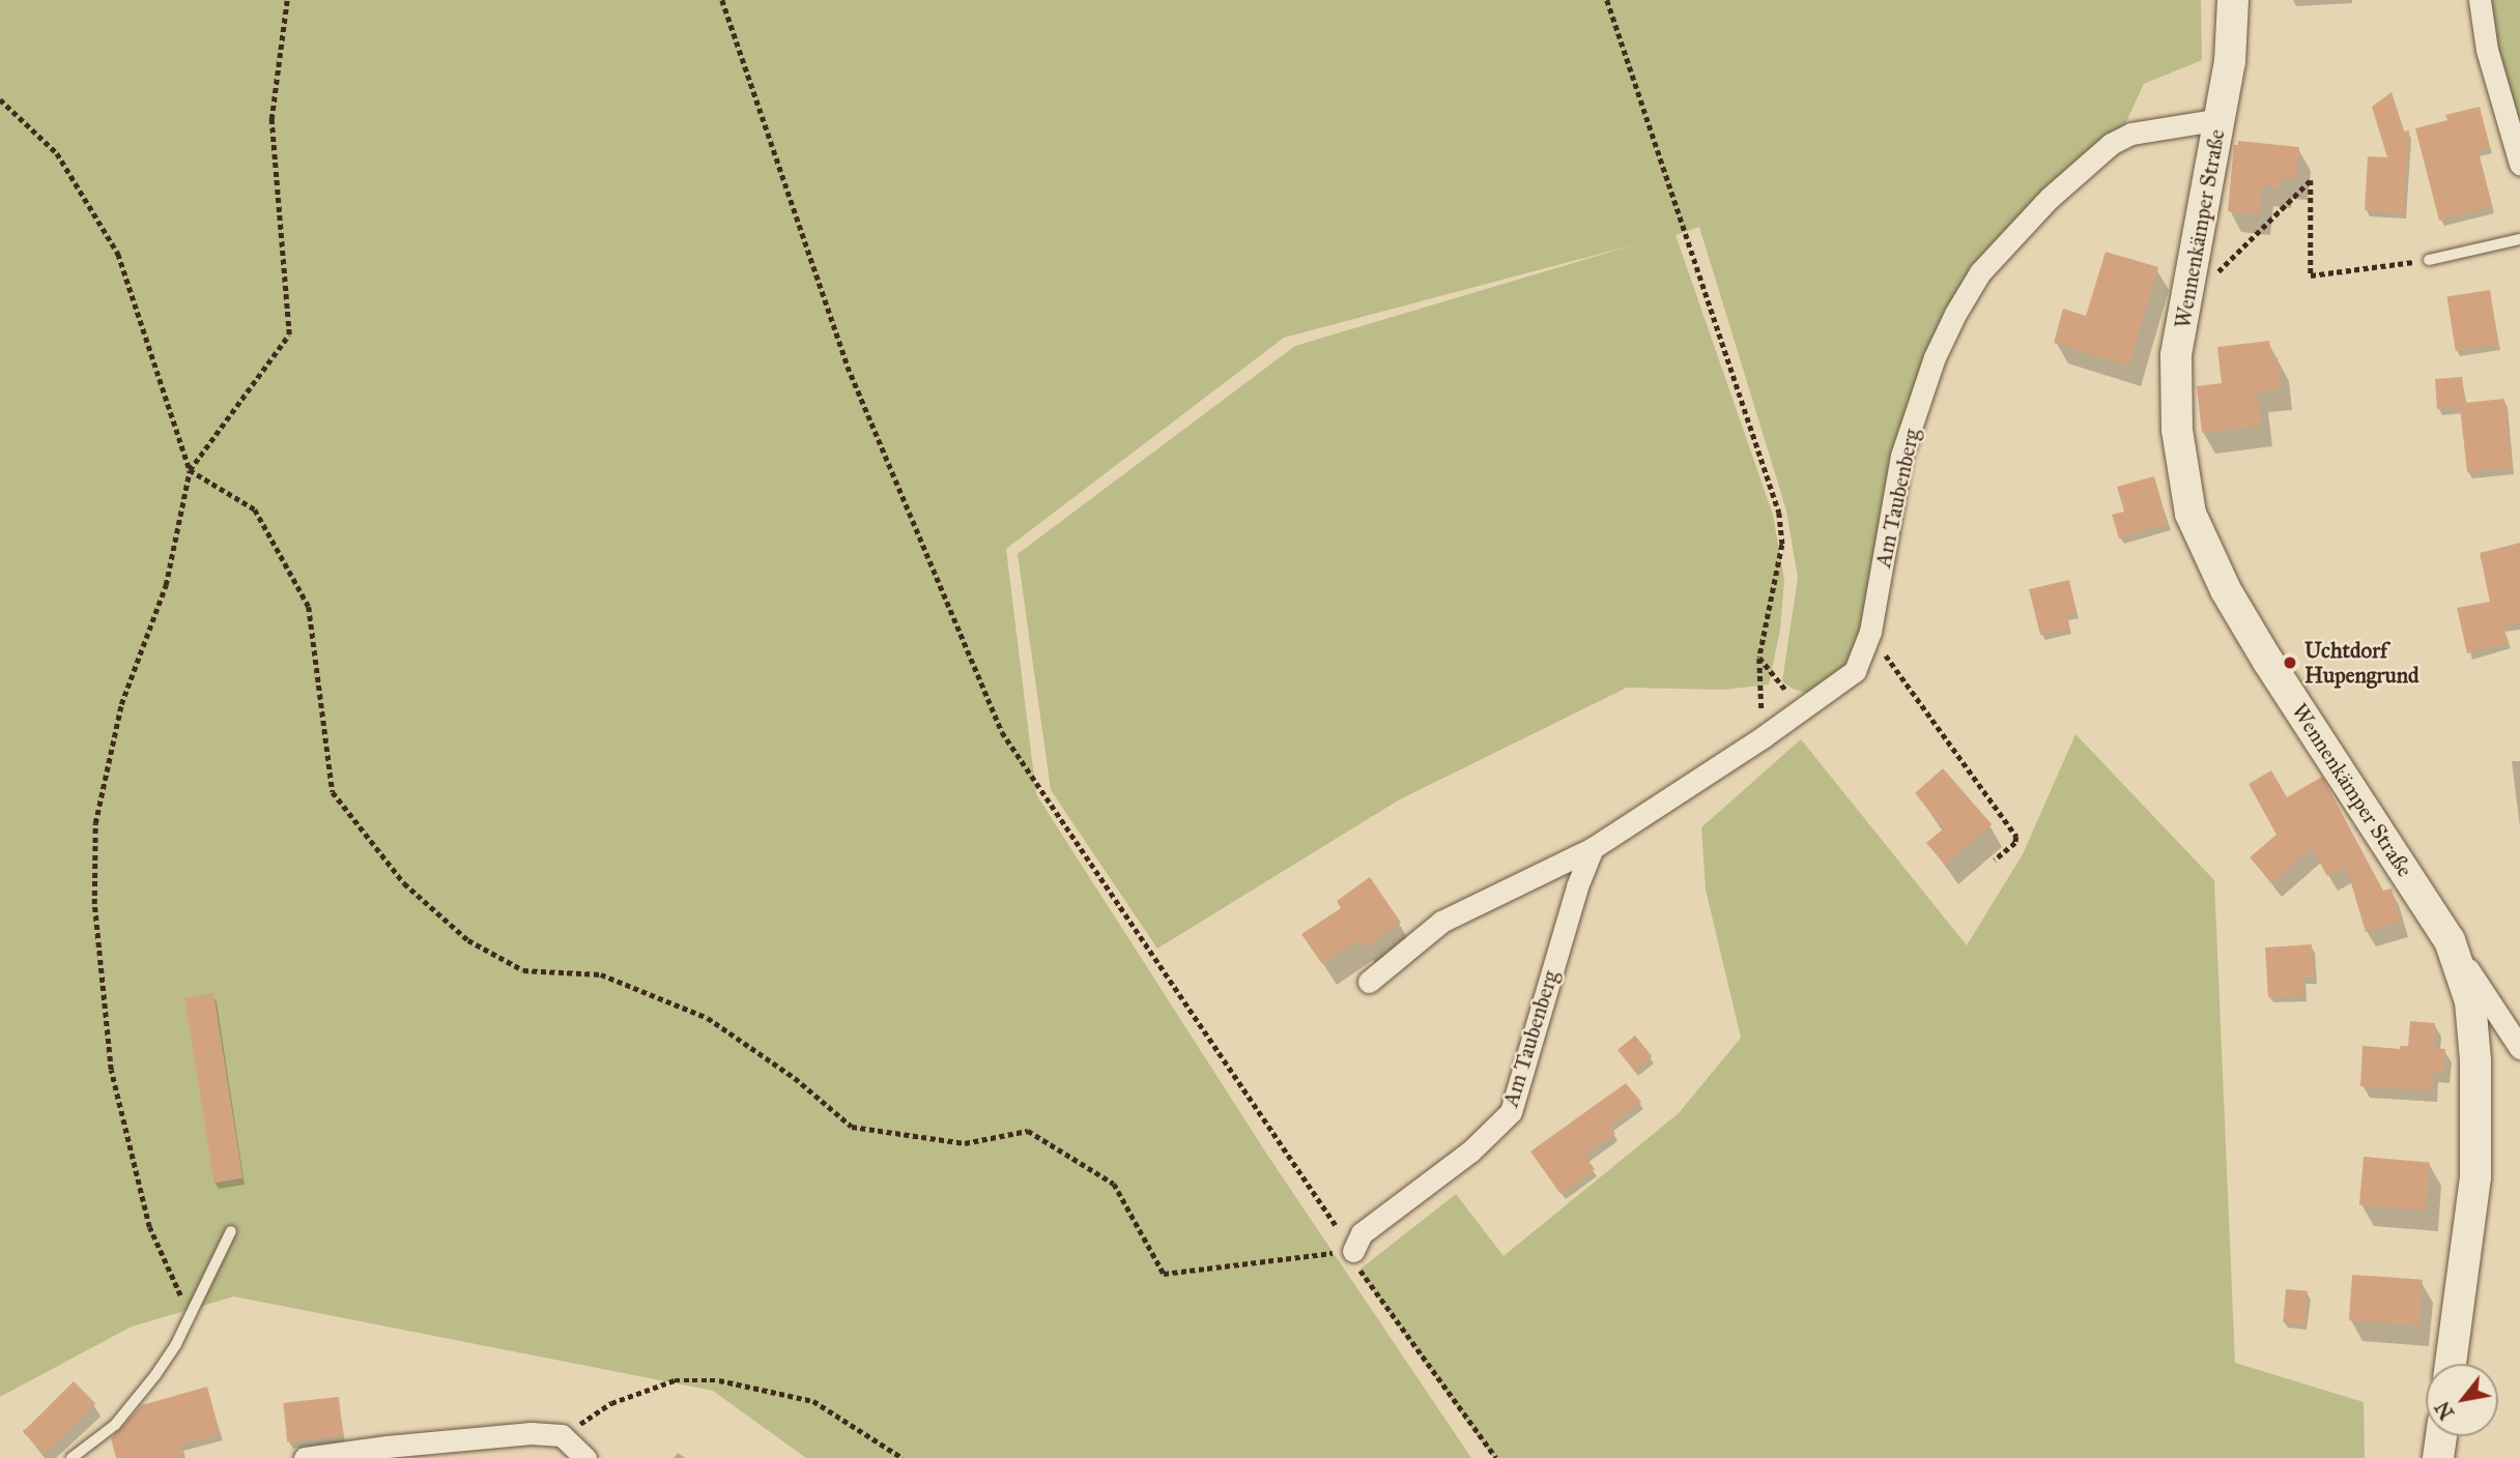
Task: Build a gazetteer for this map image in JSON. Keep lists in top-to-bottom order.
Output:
{
  "streets": {
    "street": ["Wennenkämper Straße", "Am Taubenberg"]
  },
  "crossings": [
    ["Wennenkämper Straße", "Am Taubenberg"]
  ],
  "places": ["Uchtdorf Hupengrund"],
  "north": "bottom left"
}
